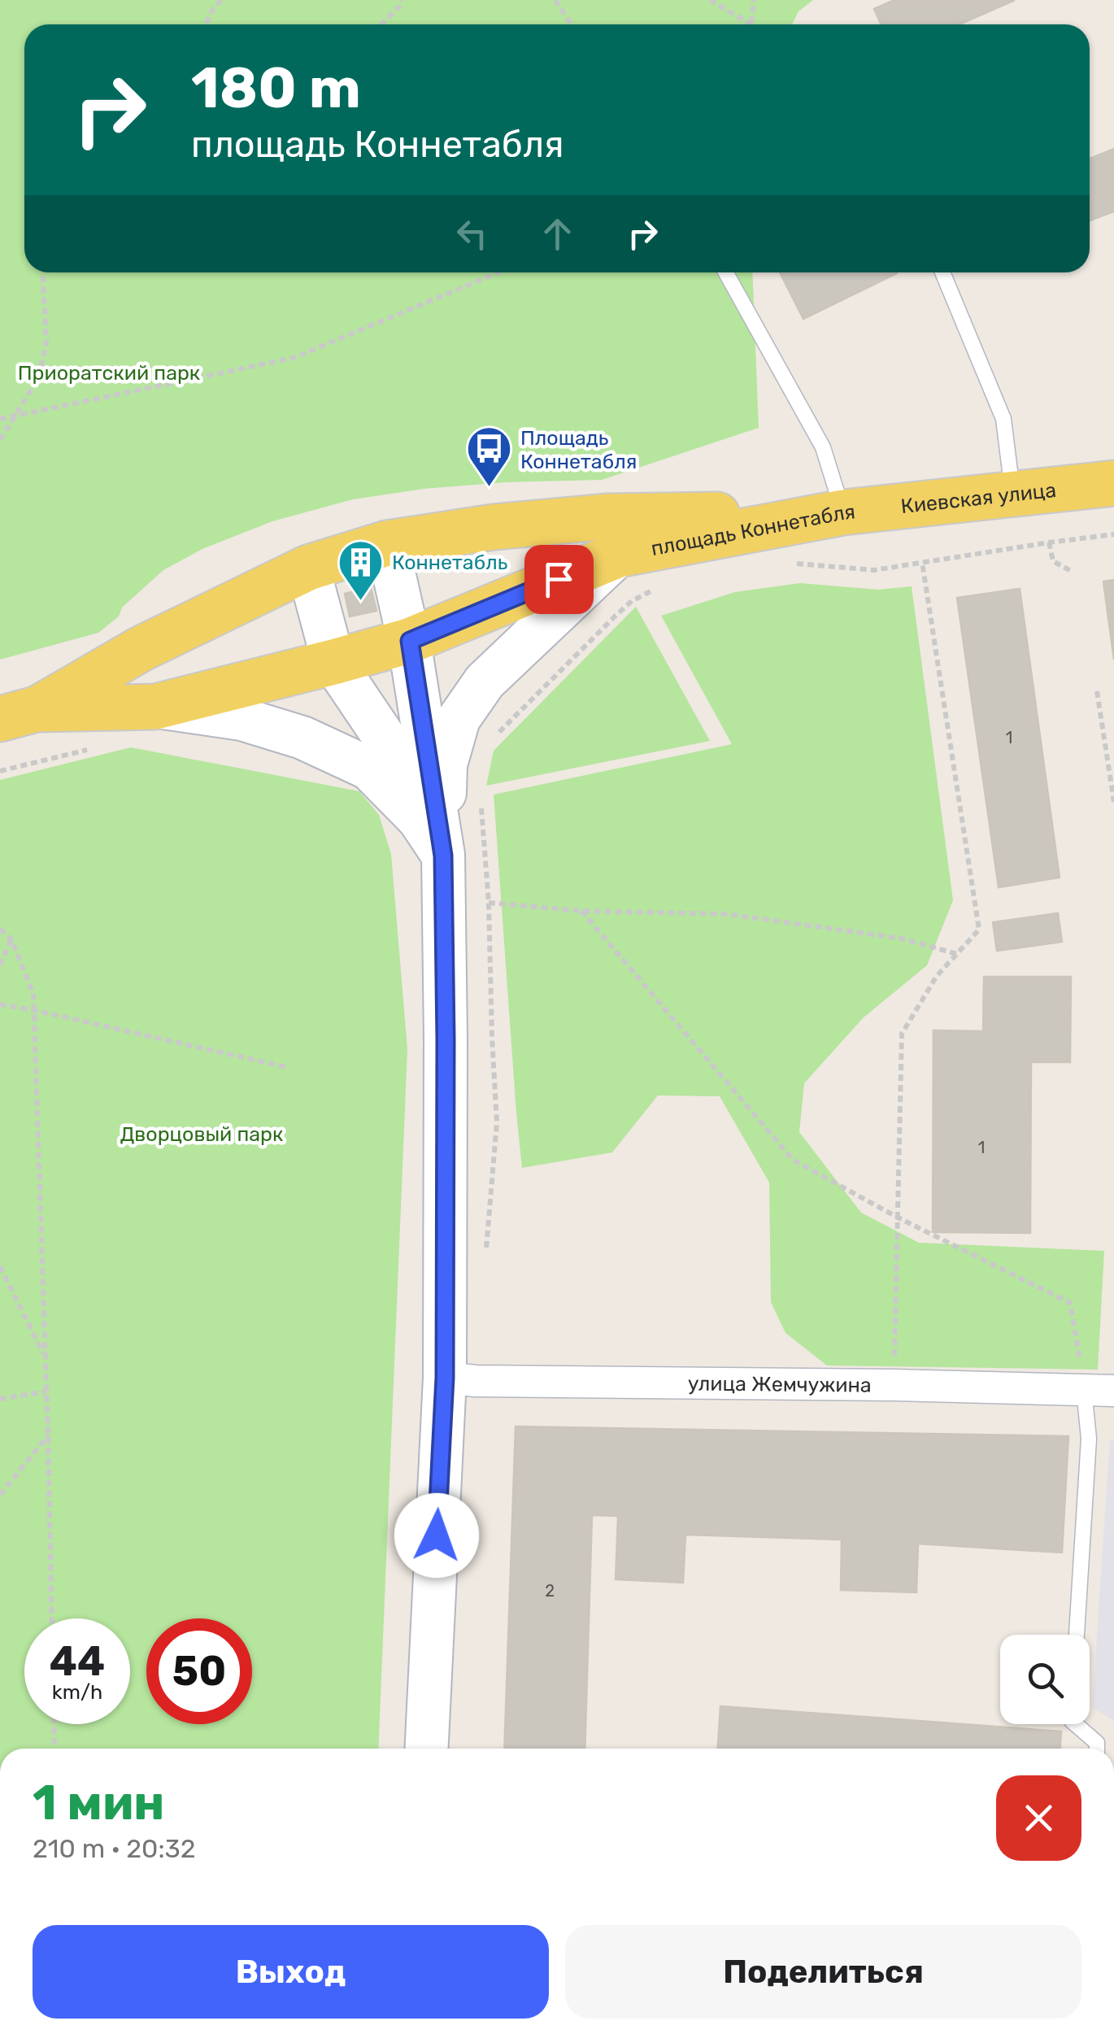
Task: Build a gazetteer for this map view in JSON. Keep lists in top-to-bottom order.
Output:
{
  "streets": {
    "main road": ["Киевская улица", "площадь Коннетабля"],
    "street": ["улица Жемчужина"]
  },
  "crossings": [
    ["Киевская улица", "площадь Коннетабля"]
  ],
  "parks": ["Приоратский парк", "Дворцовый парк"],
  "places": {
    "bus stop": ["Площадь Коннетабля"],
    "building": ["Коннетабль"]
  },
  "house_numbers": ["1", "1", "2"],
  "page": {
    "turn": ["180 m", "площадь Коннетабля"],
    "speed": "44 km/h",
    "limit": "50",
    "heading": ["1 мин", "210 m · 20:32"],
    "buttons": ["Выход", "Поделиться"]
  }
}
